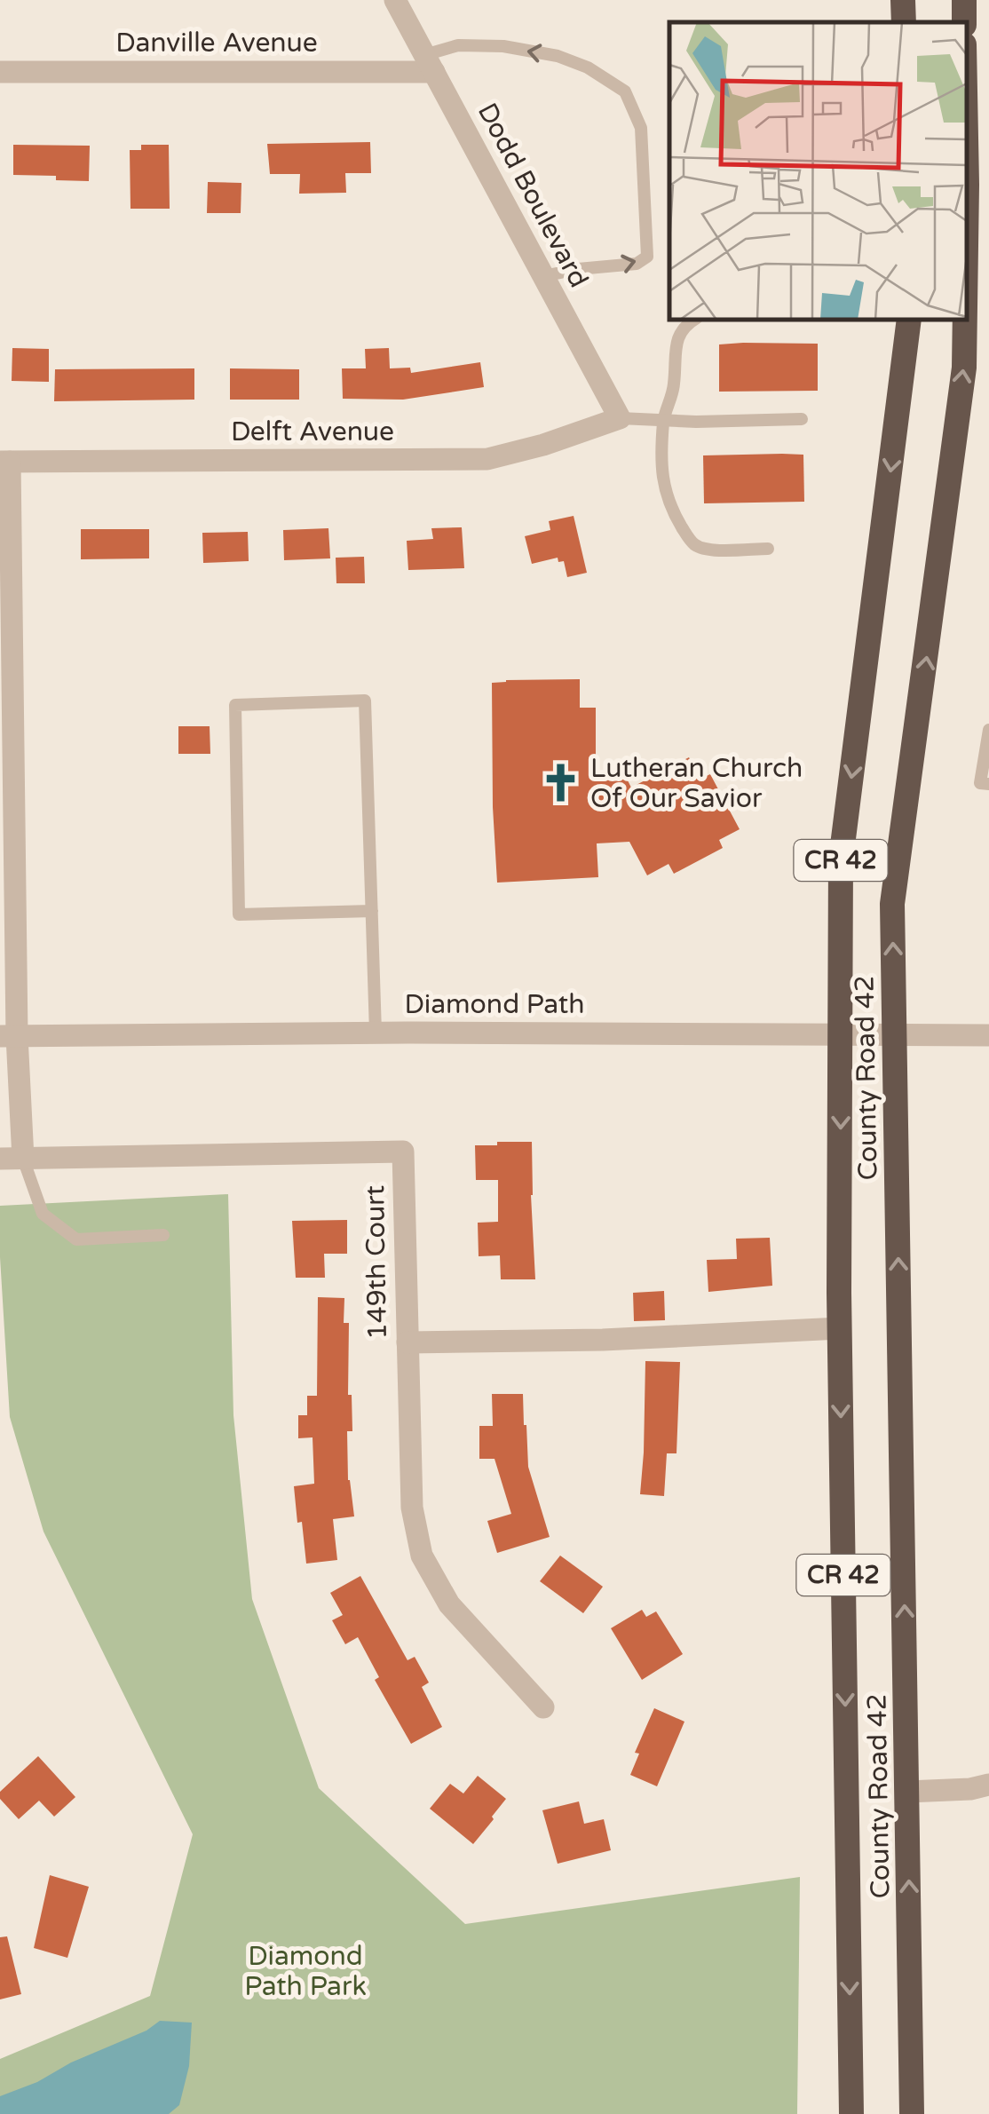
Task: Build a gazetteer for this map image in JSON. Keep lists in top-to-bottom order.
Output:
{
  "streets": {
    "highway": ["CR 42", "County Road 42"],
    "street": [
      "Danville Avenue",
      "Dodd Boulevard",
      "Delft Avenue",
      "Diamond Path",
      "149th Court"
    ]
  },
  "crossings": [
    ["Danville Avenue", "Dodd Boulevard"],
    ["Dodd Boulevard", "Delft Avenue"],
    ["Diamond Path", "County Road 42"]
  ],
  "parks": ["Diamond Path Park"],
  "places": {
    "church": ["Lutheran Church Of Our Savior"]
  }
}
